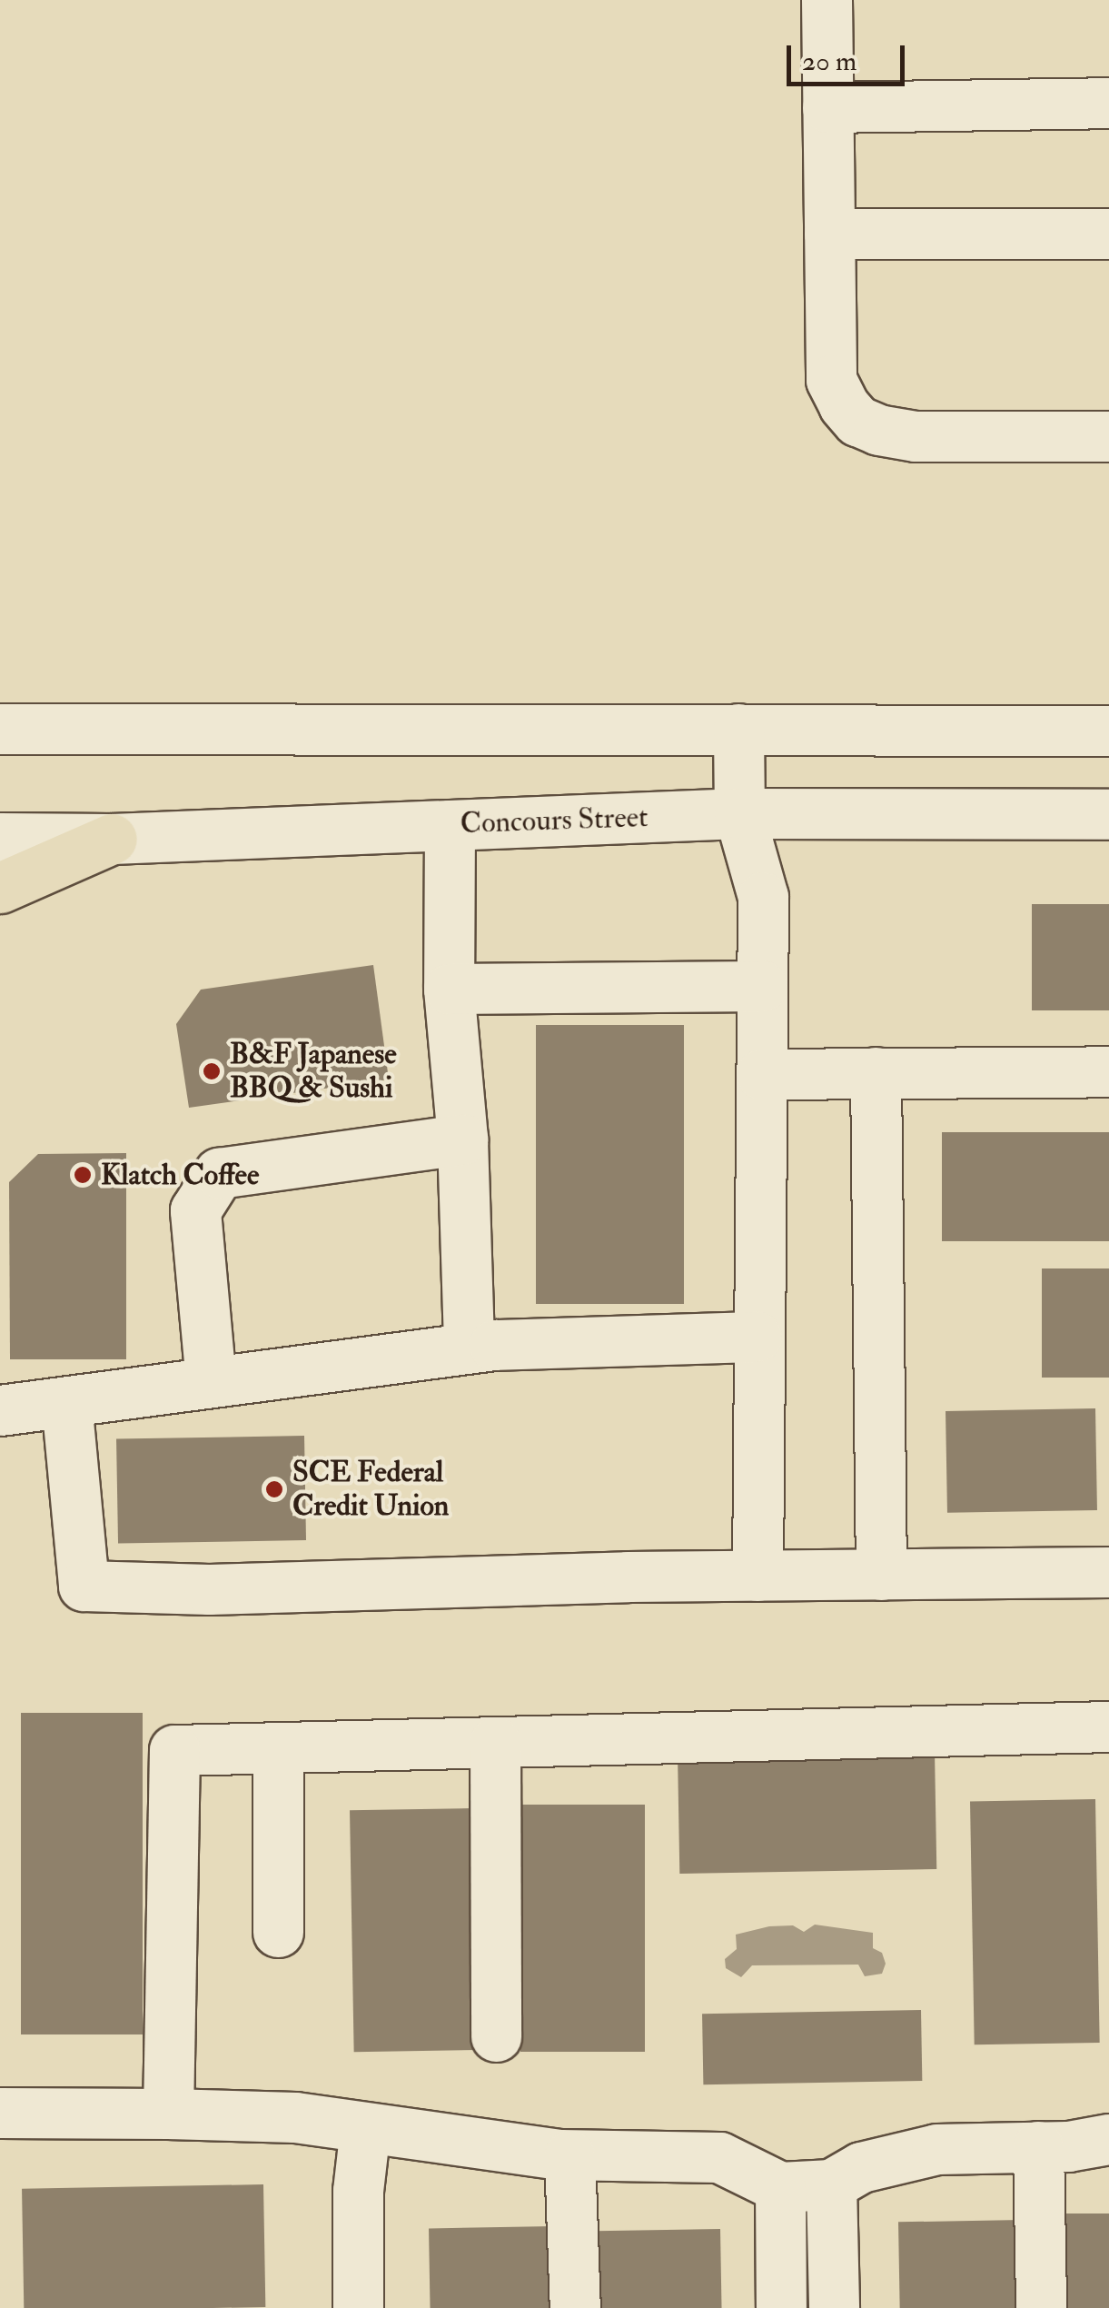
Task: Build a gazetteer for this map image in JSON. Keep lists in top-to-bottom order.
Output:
{
  "streets": {
    "street": ["Concours Street"]
  },
  "places": ["B&F Japanese BBQ & Sushi", "Klatch Coffee", "SCE Federal Credit Union"],
  "scale_bar": "20 m"
}
